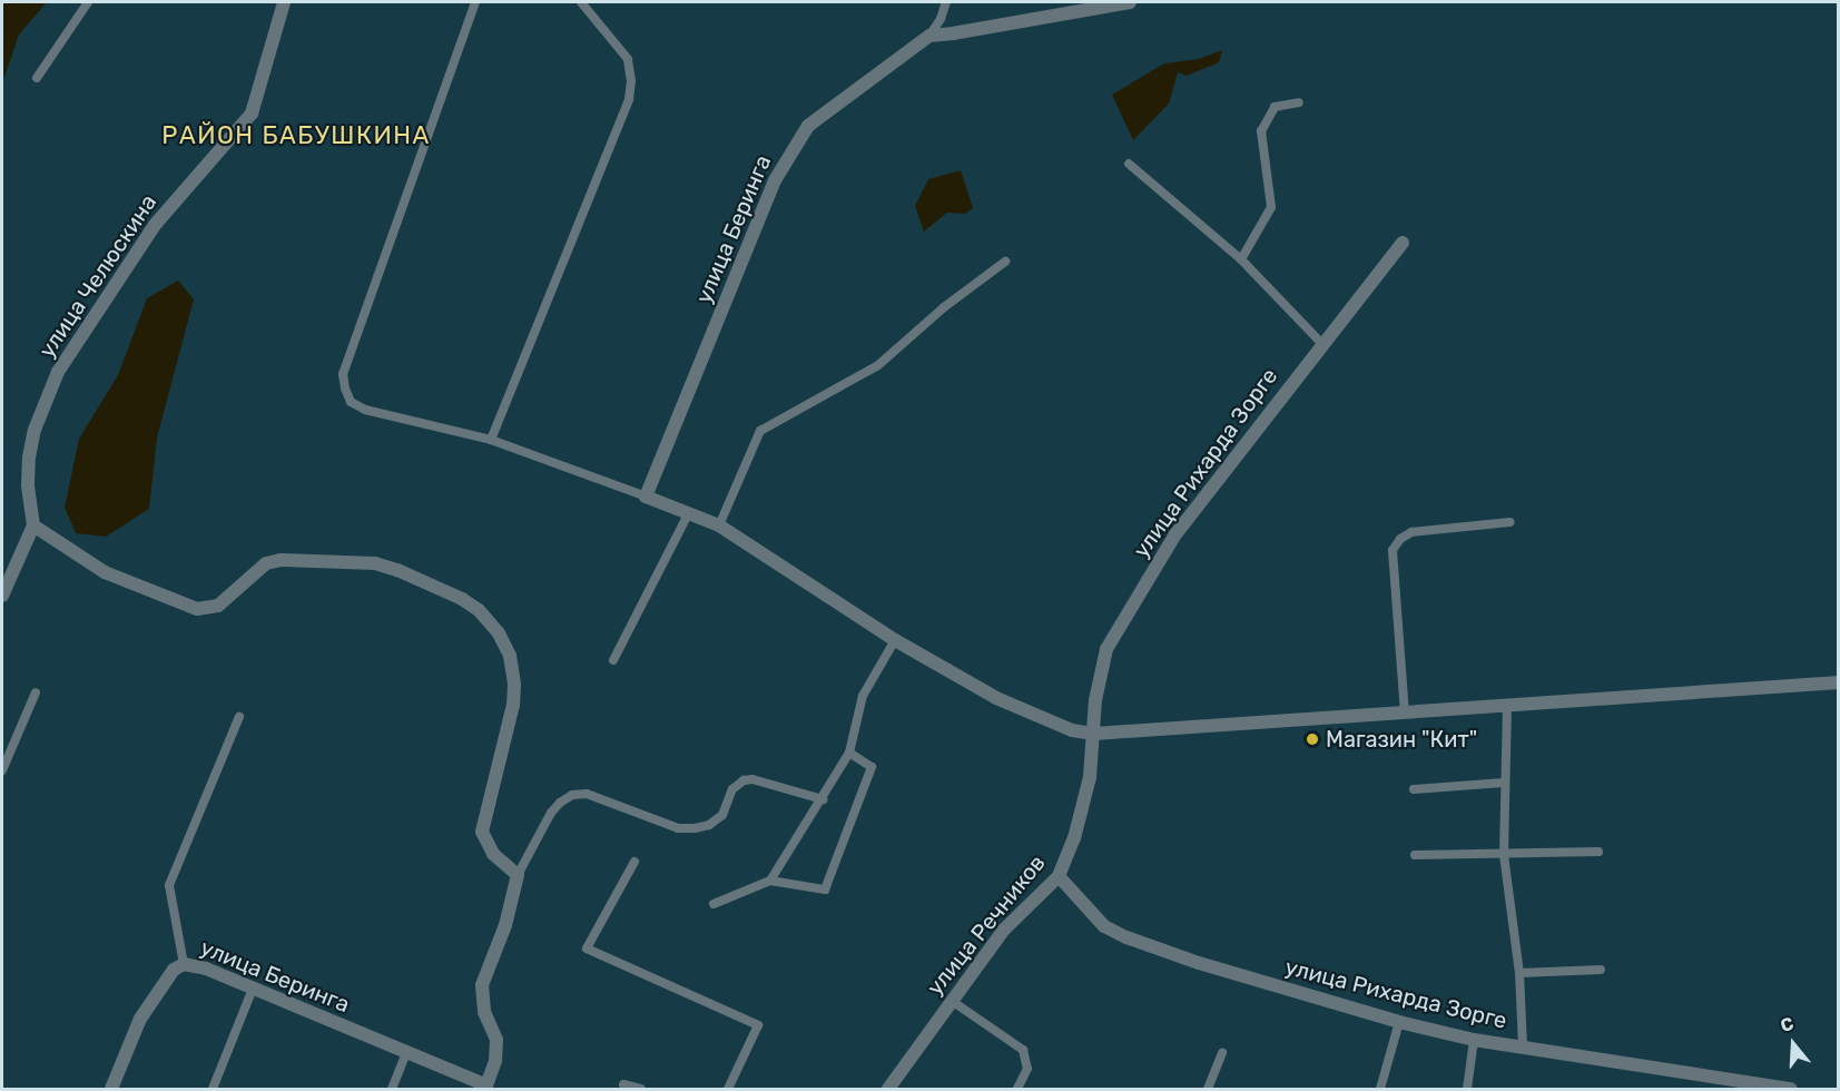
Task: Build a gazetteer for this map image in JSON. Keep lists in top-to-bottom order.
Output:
{
  "streets": {
    "street": [
      "улица Беринга",
      "улица Челюскина",
      "улица Рихарда Зорге",
      "улица Речников"
    ]
  },
  "crossings": [
    ["улица Рихарда Зорге", "улица Речников"]
  ],
  "districts": ["РАЙОН БАБУШКИНА"],
  "places": ["Магазин \"Кит\""],
  "north": "top"
}
